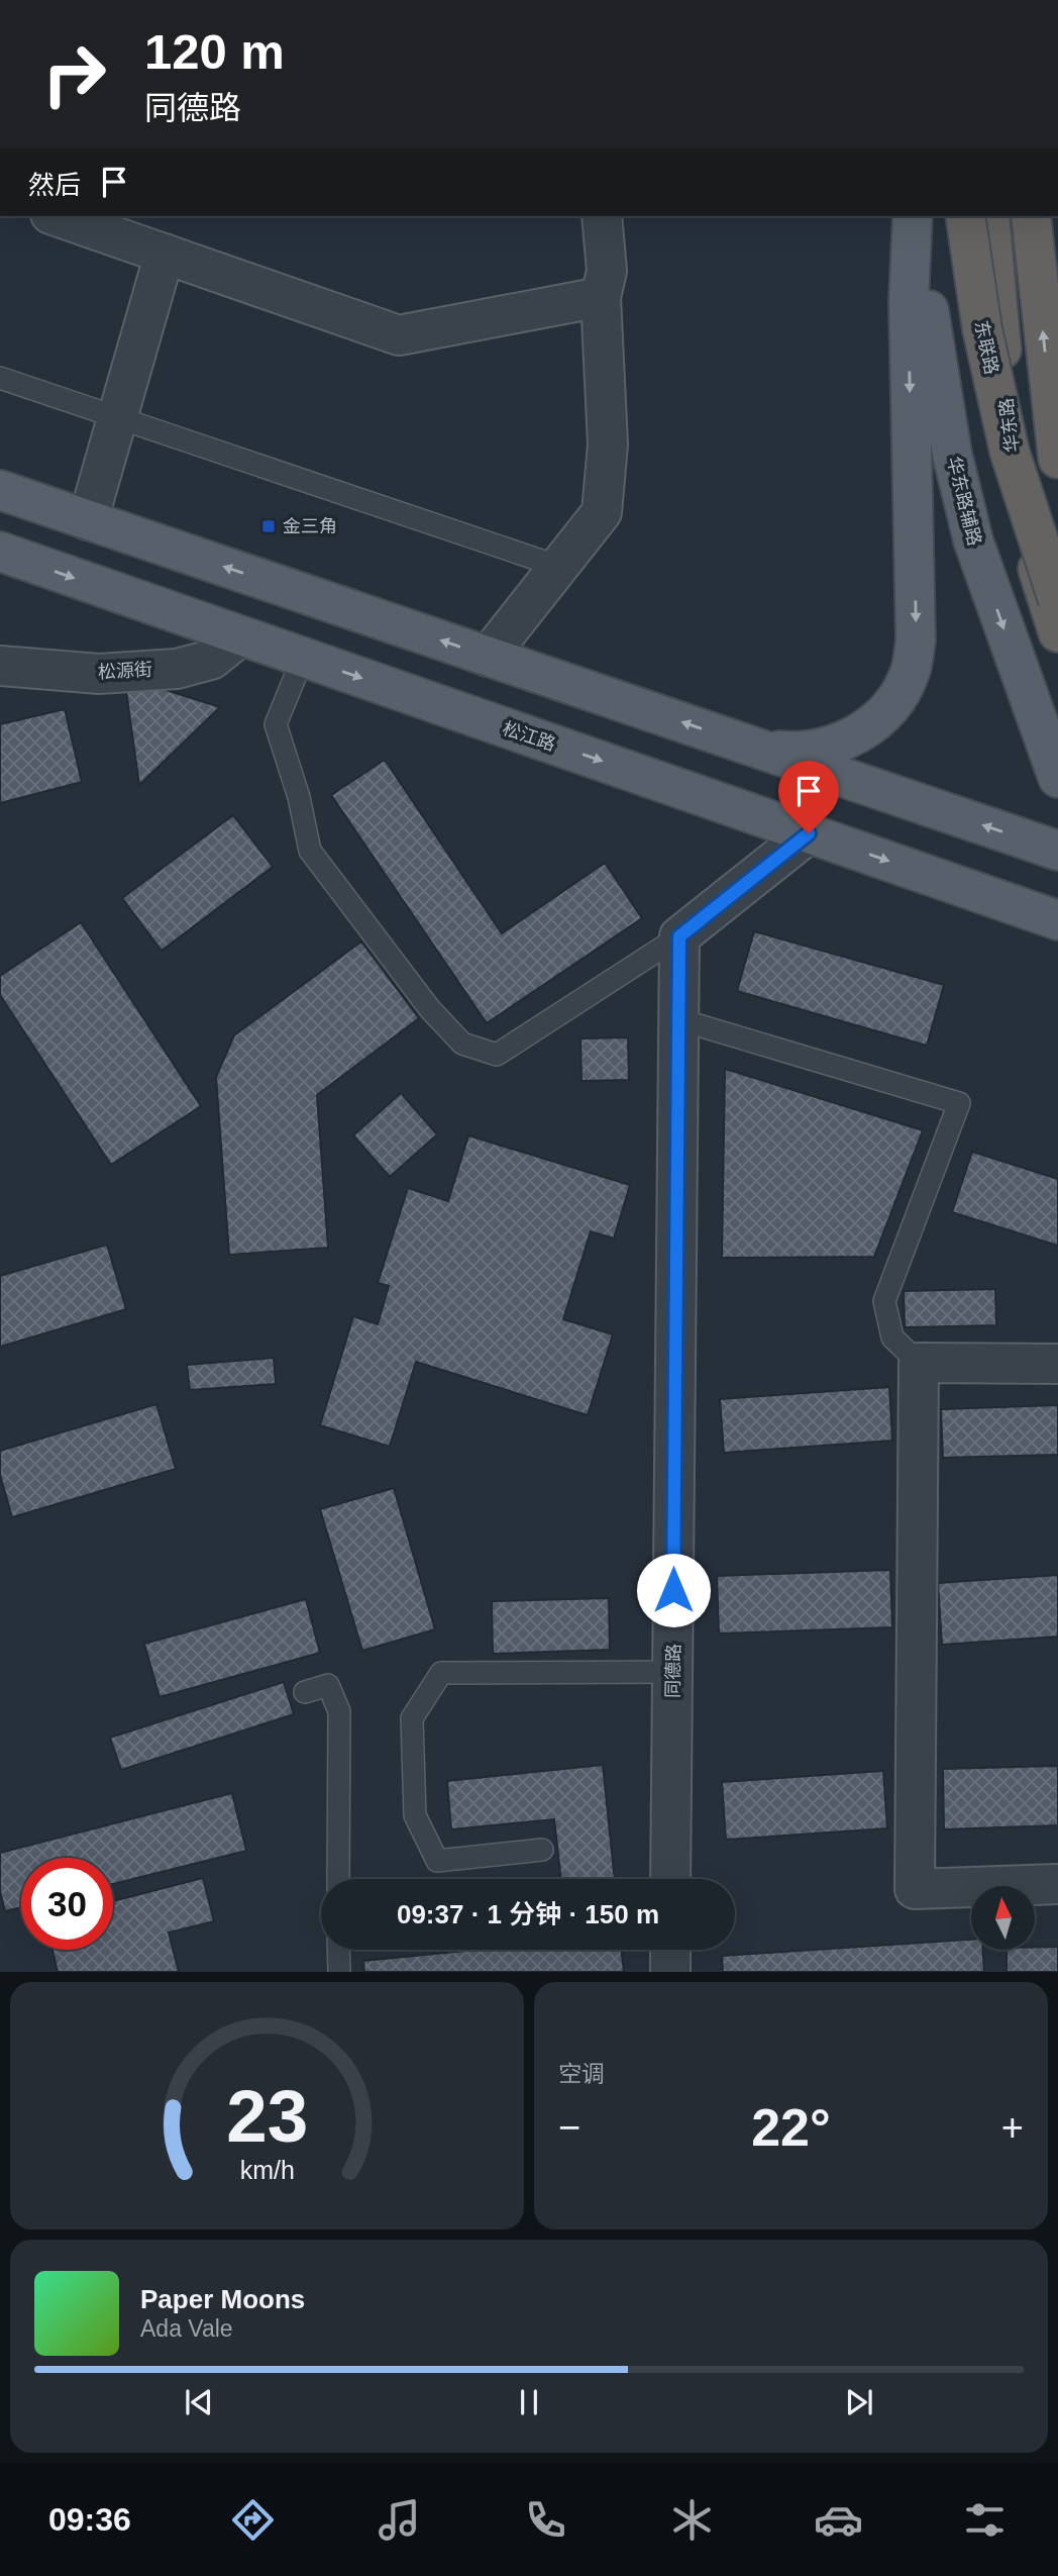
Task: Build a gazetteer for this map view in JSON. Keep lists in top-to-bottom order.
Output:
{
  "streets": {
    "highway": ["东联路", "华东路"],
    "main road": ["华东路辅路", "松江路"],
    "street": ["松源街", "同德路"]
  },
  "crossings": [
    ["松源街", "松江路"]
  ],
  "one_way": ["华东路辅路"],
  "places": {
    "transit": ["金三角"]
  },
  "north": "top",
  "page": {
    "turn": ["120 m", "同德路"],
    "then": "然后",
    "limit": "30",
    "trip": "09:37 · 1 分钟 · 150 m",
    "tile": "空调",
    "heat": ["−", "22°", "+"],
    "song": ["Paper Moons", "Ada Vale"],
    "tabs": "09:36",
    "gauge": ["23", "km/h"]
  }
}
